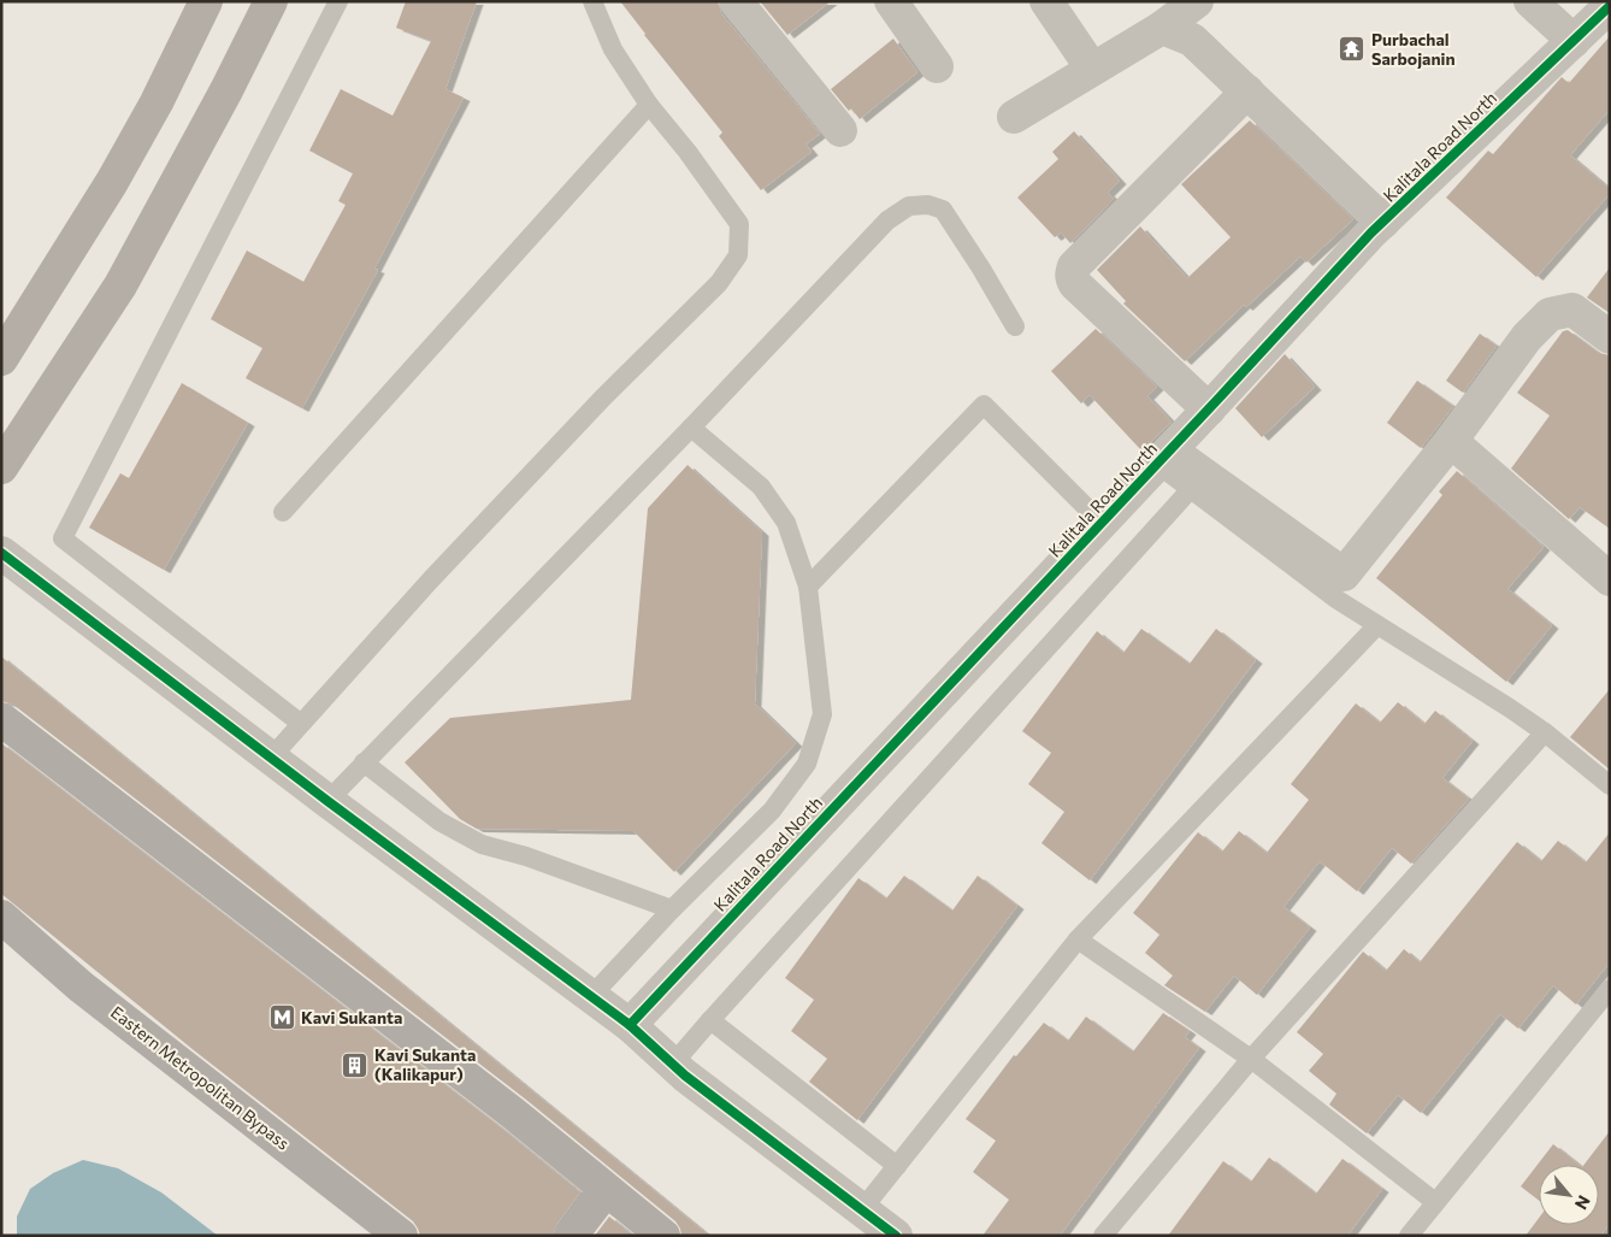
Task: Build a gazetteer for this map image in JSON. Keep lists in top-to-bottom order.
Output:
{
  "streets": {
    "main road": ["Eastern Metropolitan Bypass"],
    "street": ["Kalitala Road North"]
  },
  "places": {
    "temple": ["Purbachal Sarbojanin"],
    "metro station": ["Kavi Sukanta"],
    "building": ["Kavi Sukanta (Kalikapur)"]
  },
  "north": "bottom right"
}
